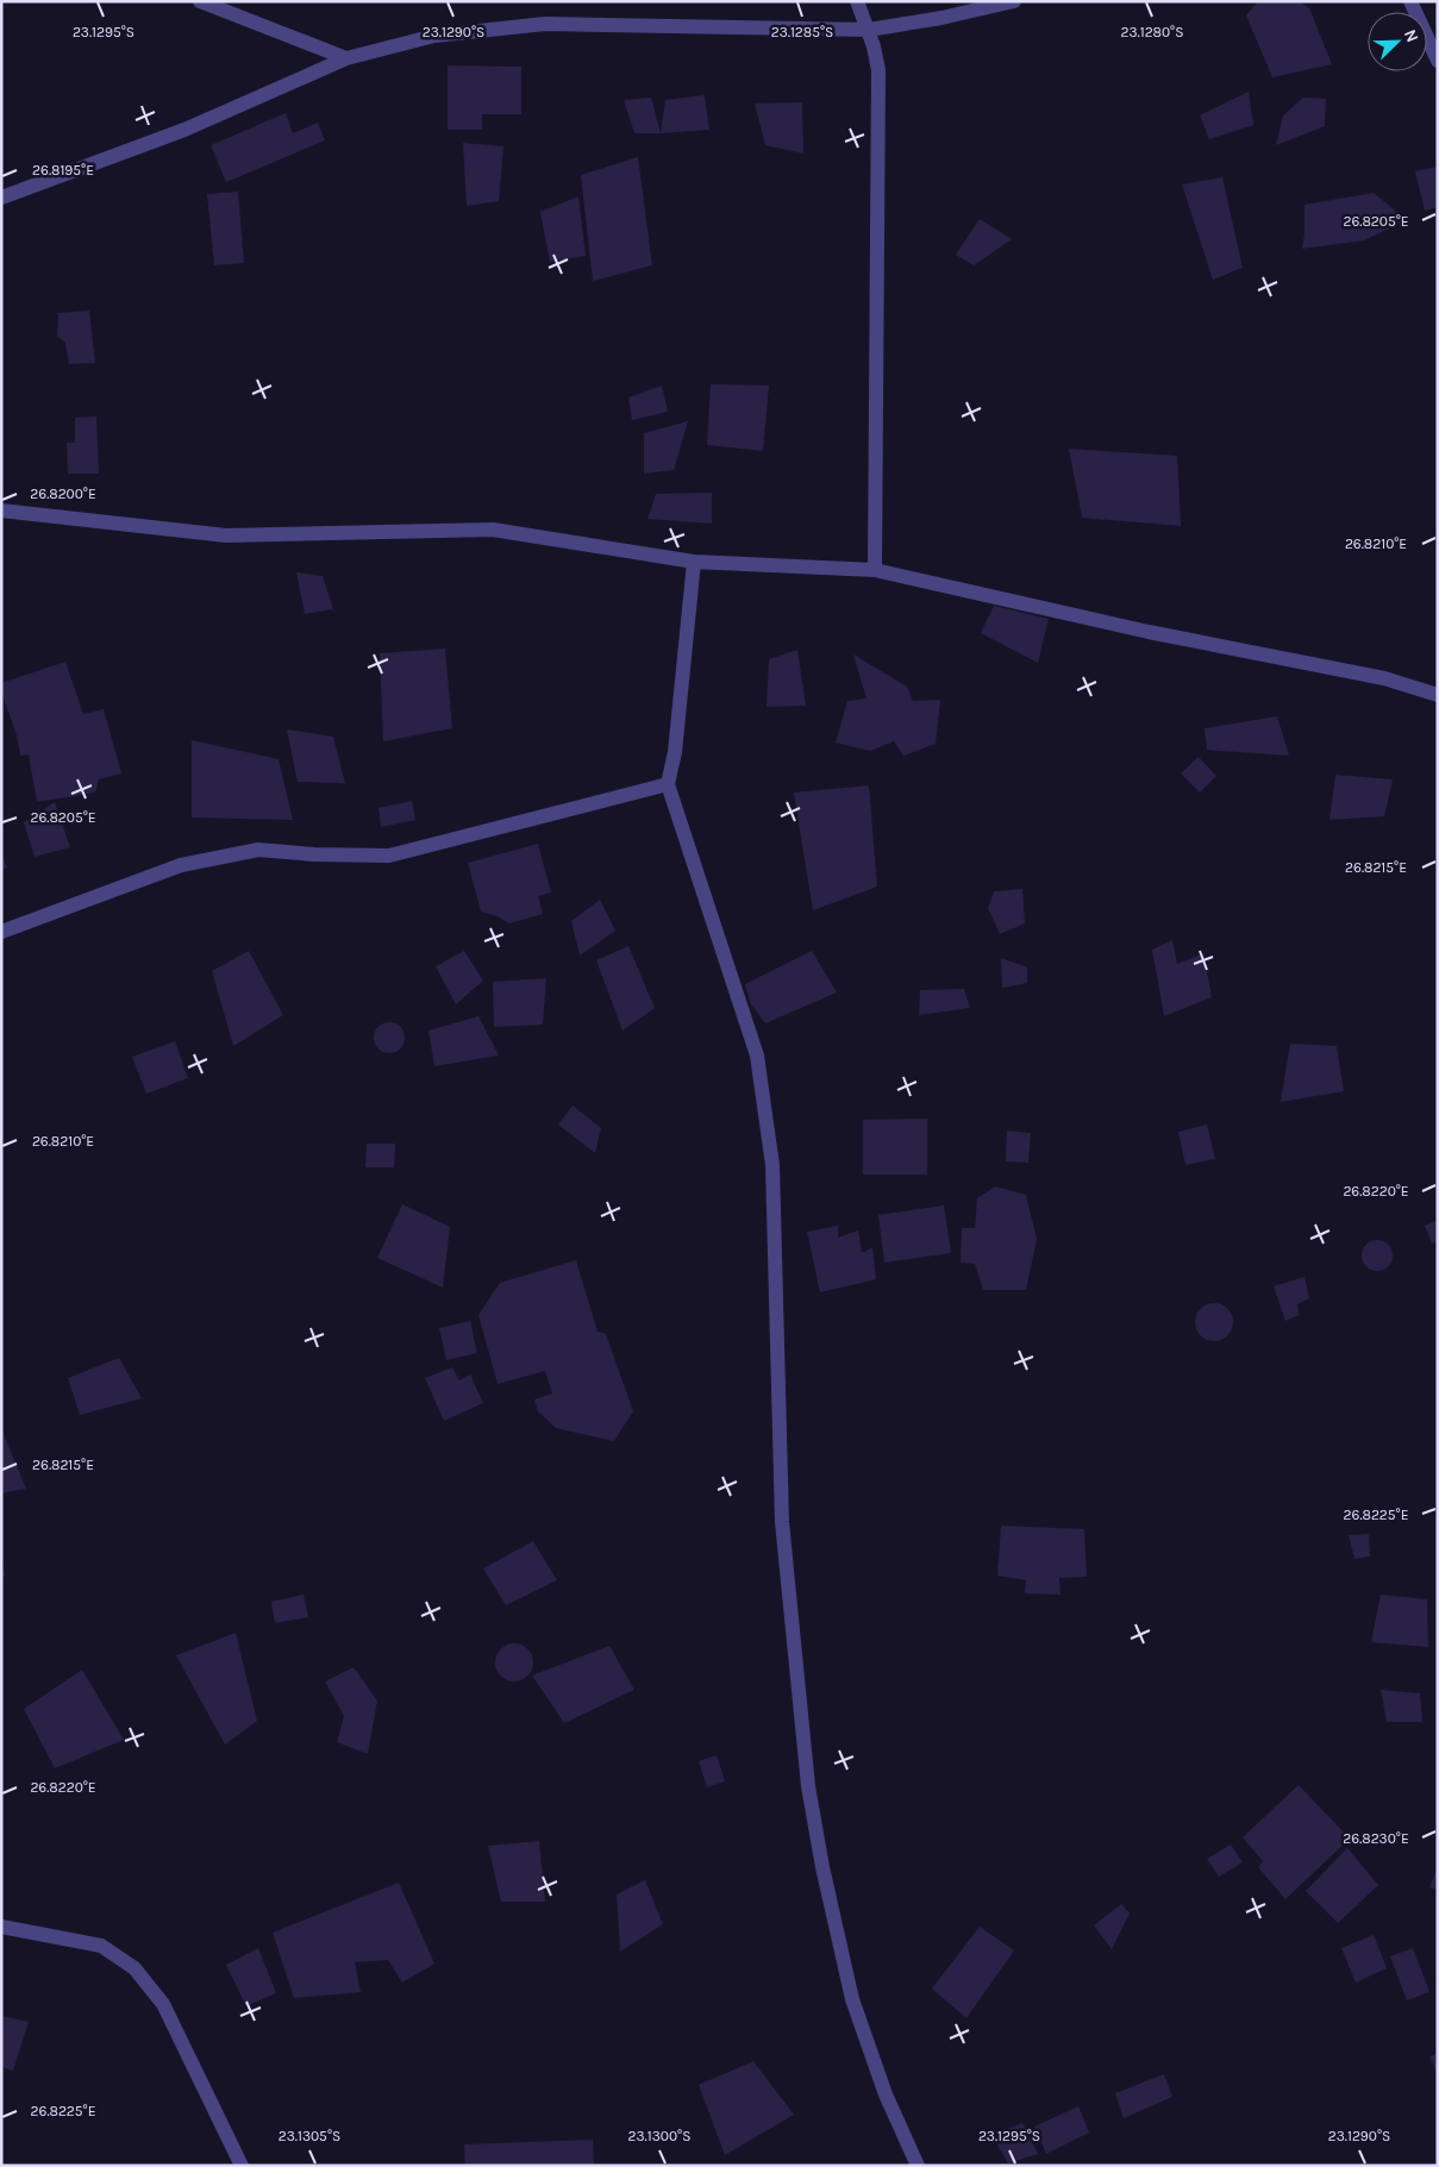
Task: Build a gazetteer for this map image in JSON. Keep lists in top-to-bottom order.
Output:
{
  "north": "top right",
  "coordinates": [
    "23.1295°S",
    "23.1290°S",
    "23.1285°S",
    "23.1280°S",
    "26.8195°E",
    "26.8205°E",
    "26.8200°E",
    "26.8210°E",
    "26.8215°E",
    "26.8220°E",
    "26.8225°E",
    "26.8230°E",
    "23.1305°S",
    "23.1300°S"
  ]
}
